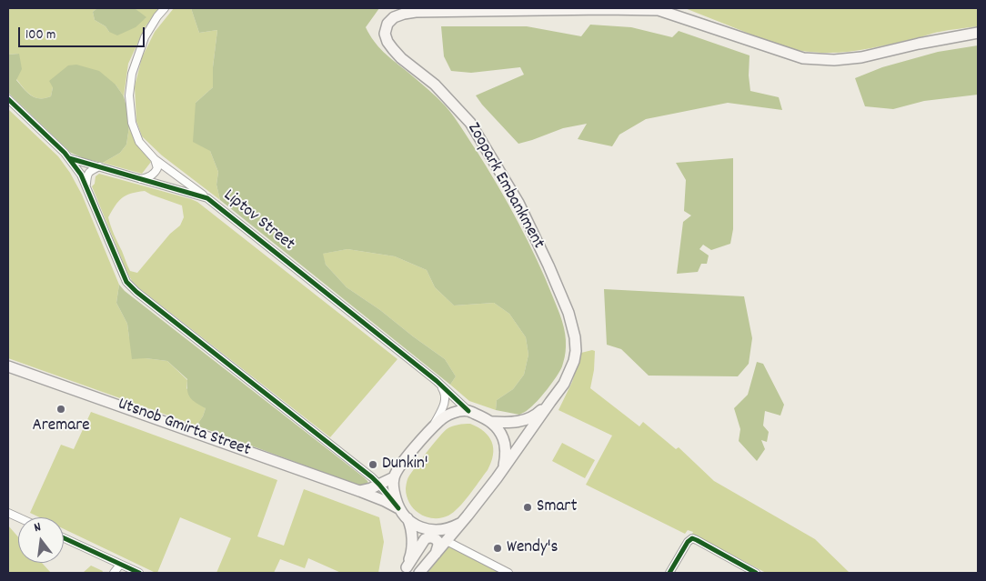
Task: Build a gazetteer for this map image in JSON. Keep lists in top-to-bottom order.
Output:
{
  "streets": {
    "main road": ["Zoopark Embankment", "Utsnob Gmirta Street"],
    "street": ["Liptov Street"]
  },
  "crossings": [
    ["Liptov Street", "Utsnob Gmirta Street"]
  ],
  "places": [
    "Aremare",
    "Dunkin'",
    "Smart",
    "Wendy's"
  ],
  "scale_bar": "100 m",
  "north": "top"
}
